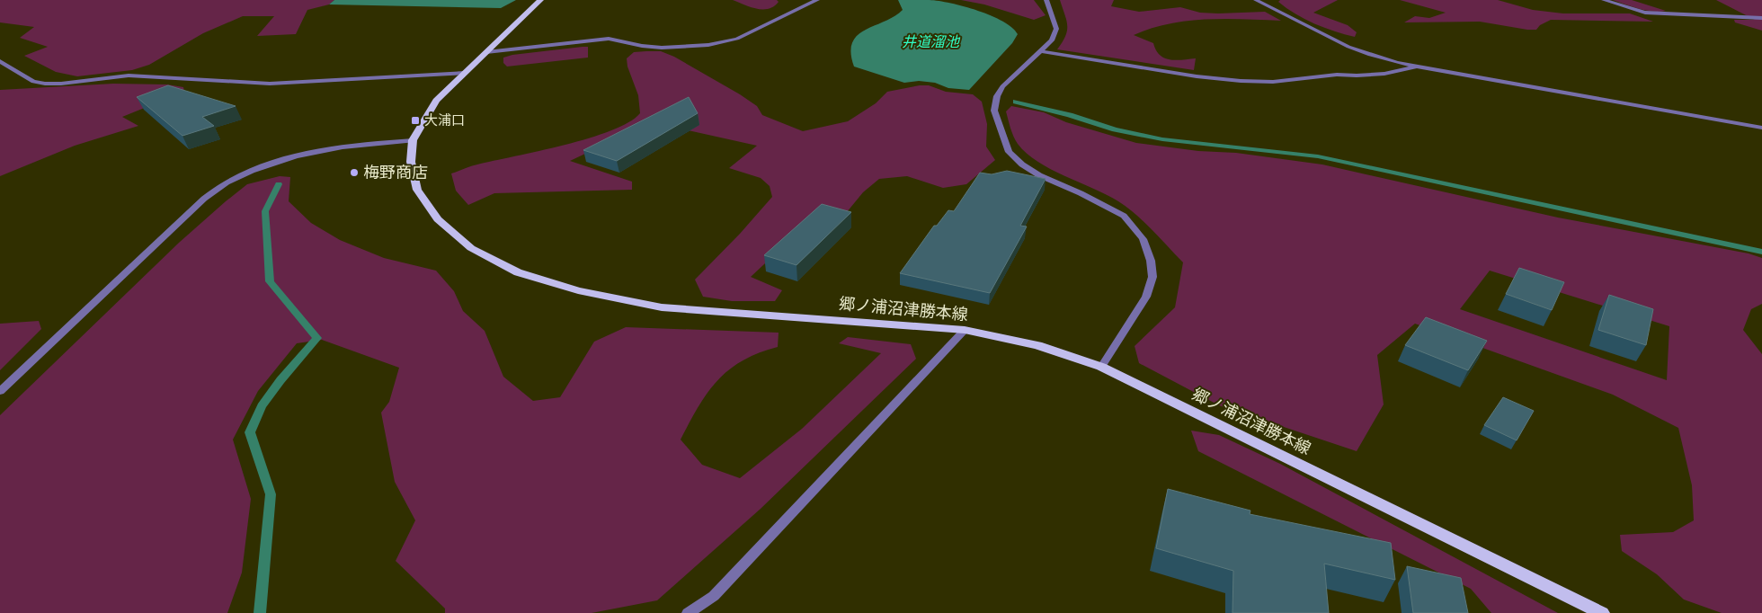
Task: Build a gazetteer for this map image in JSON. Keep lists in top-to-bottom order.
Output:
{
  "streets": {
    "main road": ["郷ノ浦沼津勝本線"]
  },
  "water": ["井道溜池"],
  "places": {
    "transit": ["大浦口"],
    "other": ["梅野商店"]
  }
}
